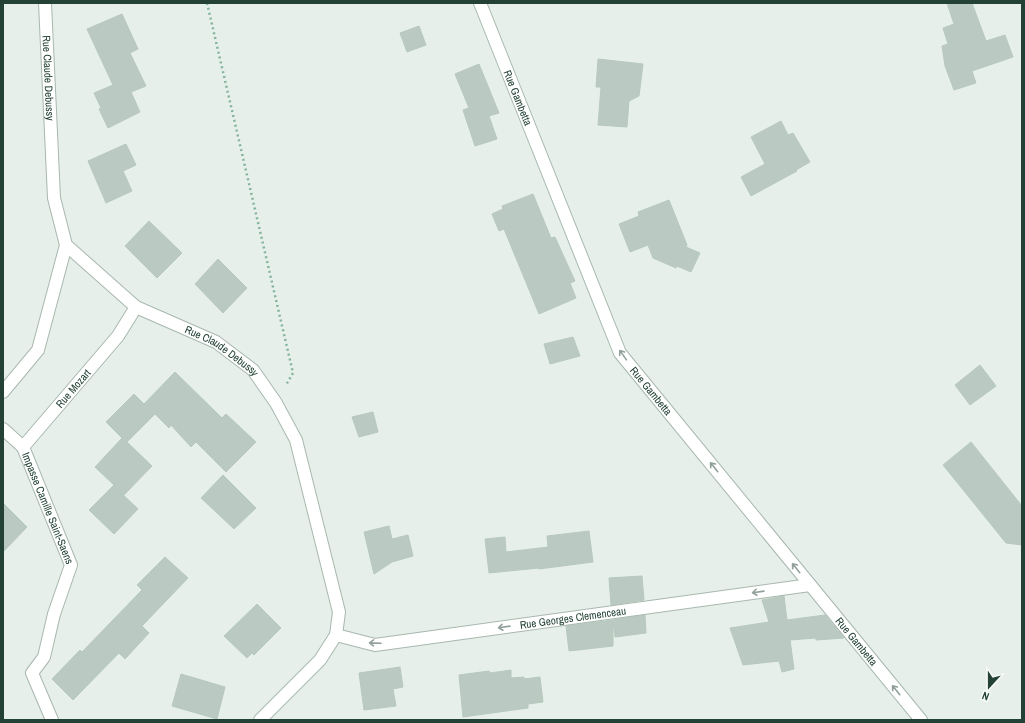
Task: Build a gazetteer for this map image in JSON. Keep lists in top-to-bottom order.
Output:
{
  "streets": {
    "street": [
      "Rue Claude Debussy",
      "Rue Gambetta",
      "Rue Mozart",
      "Impasse Camille Saint-Saens",
      "Rue Georges Clemenceau"
    ]
  },
  "crossings": [
    ["Rue Claude Debussy", "Rue Mozart"],
    ["Rue Claude Debussy", "Rue Georges Clemenceau"],
    ["Rue Gambetta", "Rue Georges Clemenceau"],
    ["Rue Mozart", "Impasse Camille Saint-Saens"]
  ],
  "one_way": ["Rue Gambetta", "Rue Georges Clemenceau"],
  "north": "bottom"
}
